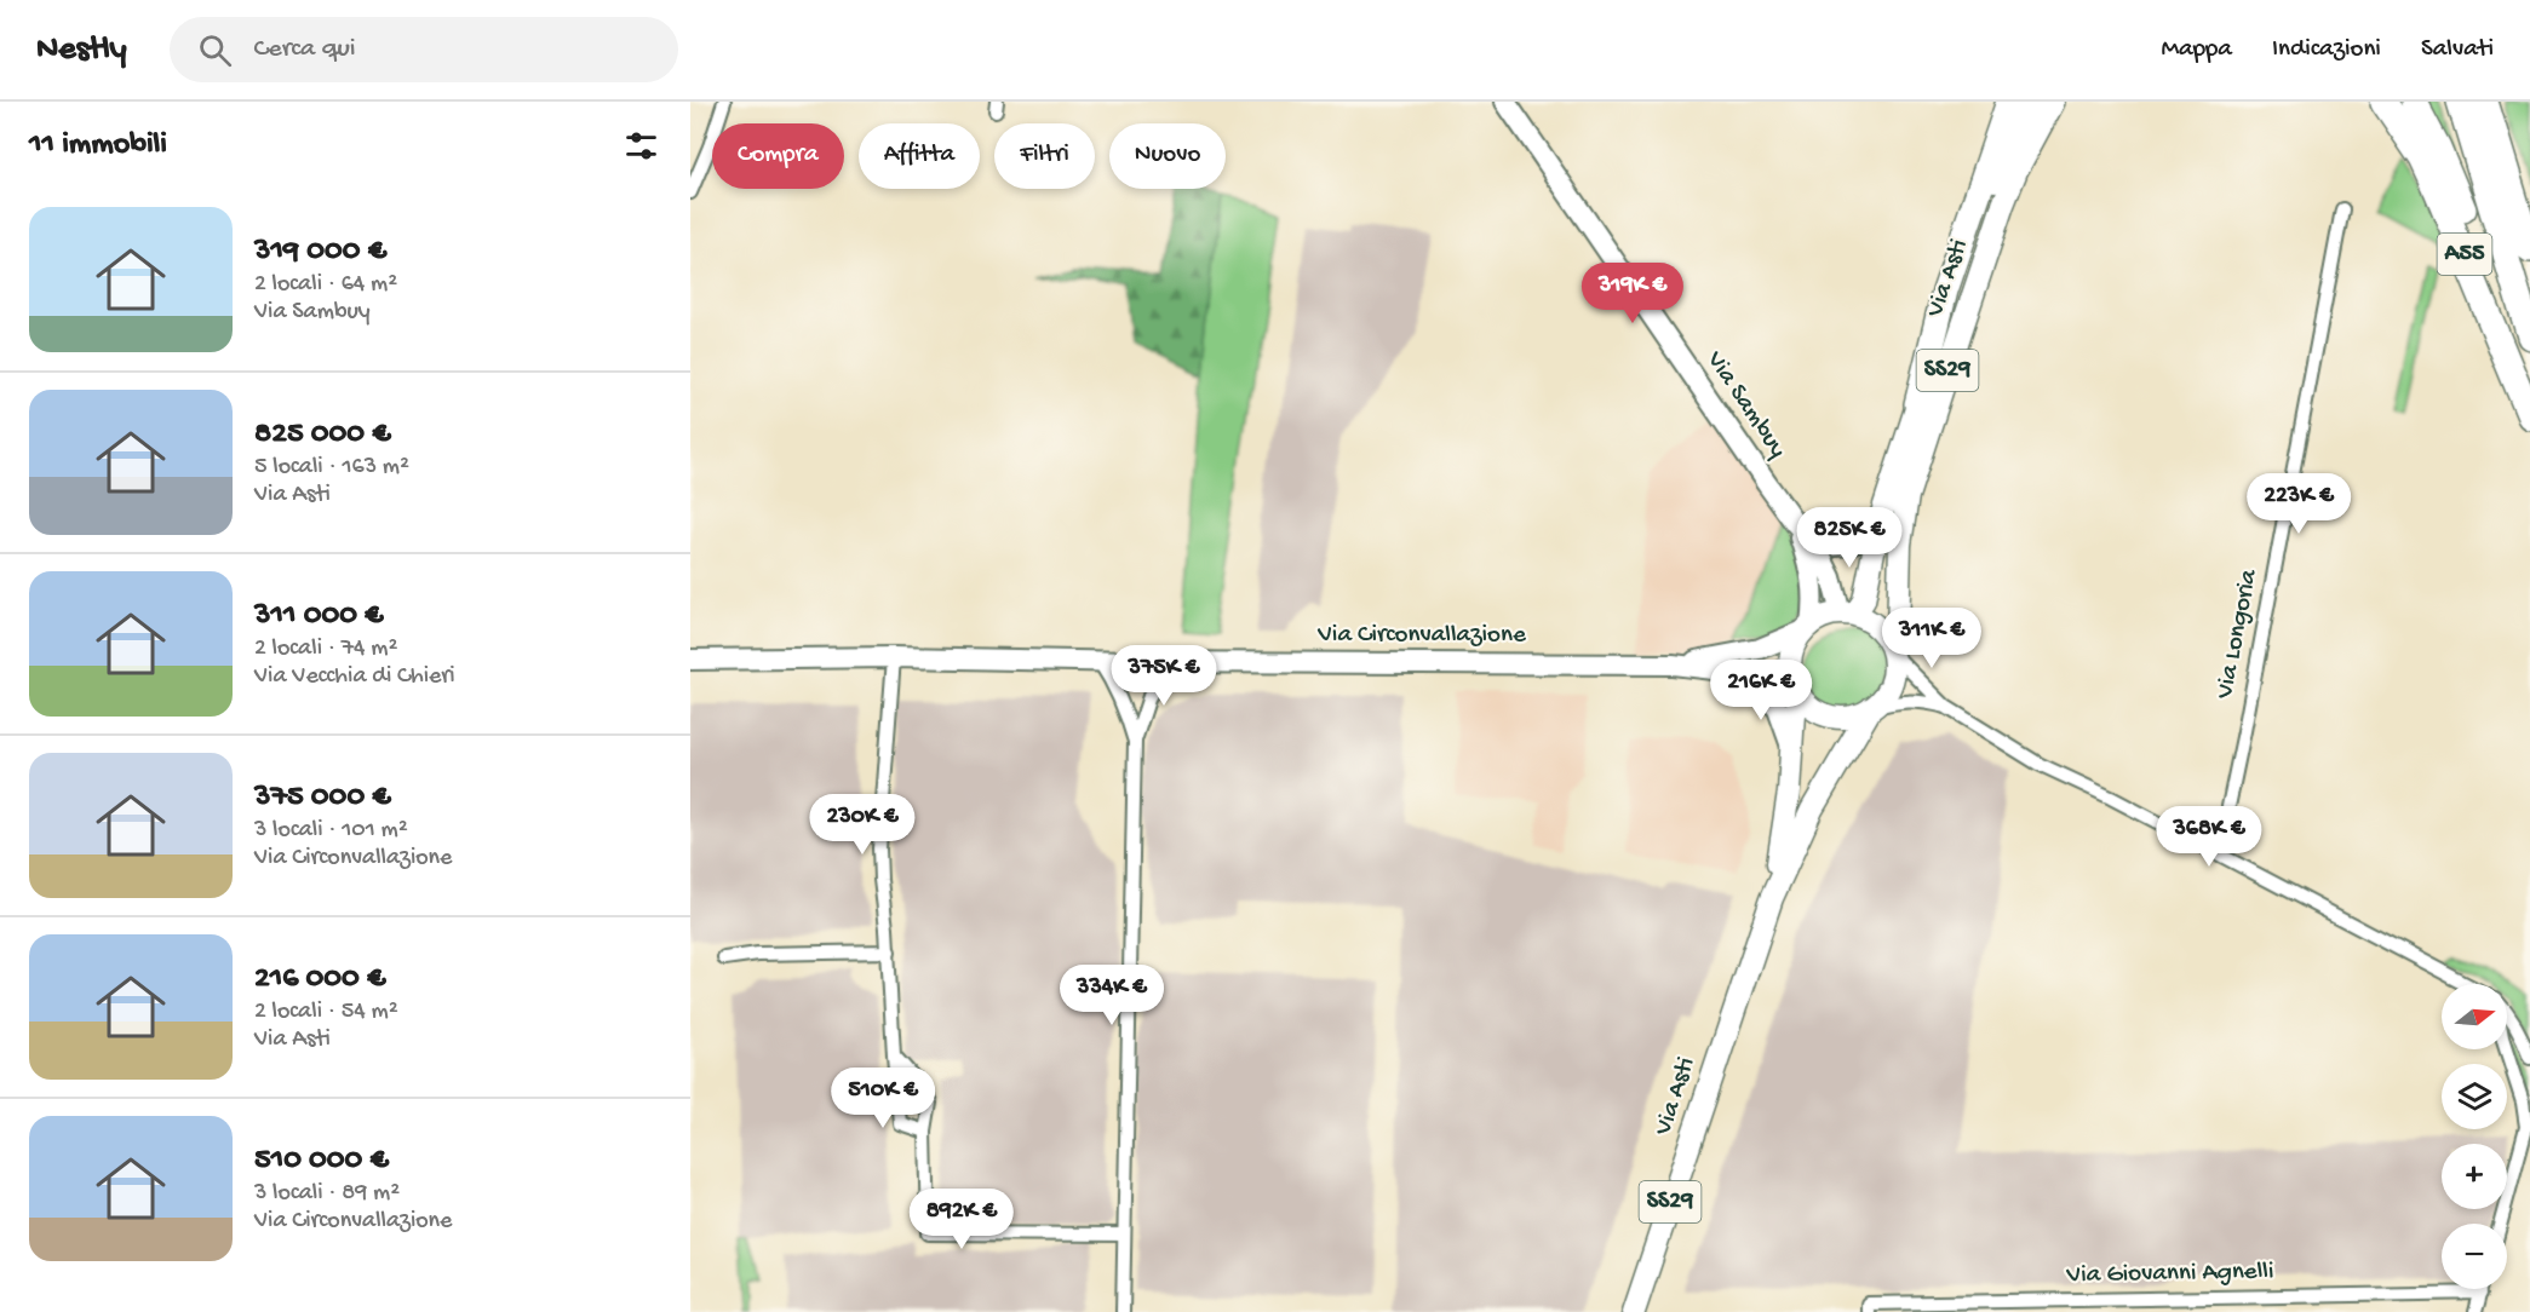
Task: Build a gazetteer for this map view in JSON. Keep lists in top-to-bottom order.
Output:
{
  "streets": {
    "highway": ["A55"],
    "main road": [
      "Via Asti",
      "SS29",
      "Via Sambuy",
      "Via Circonvallazione"
    ],
    "street": ["Via Longoria", "Via Giovanni Agnelli"]
  },
  "crossings": [
    ["Via Asti", "Via Sambuy"],
    ["Via Asti", "Via Circonvallazione"],
    ["Via Sambuy", "Via Circonvallazione"]
  ],
  "north": "right",
  "page": {
    "header": "Nestly",
    "search": "Cerca qui",
    "nav": ["Mappa", "Indicazioni", "Salvati"],
    "heading": "11 immobili",
    "chip": [
      "Compra",
      "Affitta",
      "Filtri",
      "Nuovo"
    ],
    "list": [
      {
        "name": "319 000 €",
        "note": "2 locali · 64 m² · Via Sambuy"
      },
      {
        "name": "825 000 €",
        "note": "5 locali · 163 m² · Via Asti"
      },
      {
        "name": "311 000 €",
        "note": "2 locali · 74 m² · Via Vecchia di Chieri"
      },
      {
        "name": "375 000 €",
        "note": "3 locali · 101 m² · Via Circonvallazione"
      },
      {
        "name": "216 000 €",
        "note": "2 locali · 54 m² · Via Asti"
      },
      {
        "name": "510 000 €",
        "note": "3 locali · 89 m² · Via Circonvallazione"
      }
    ],
    "price": [
      "319K €",
      "223K €",
      "825K €",
      "311K €",
      "375K €",
      "216K €",
      "230K €",
      "368K €",
      "334K €",
      "510K €",
      "892K €"
    ],
    "map_buttons": ["+", "−"]
  }
}
